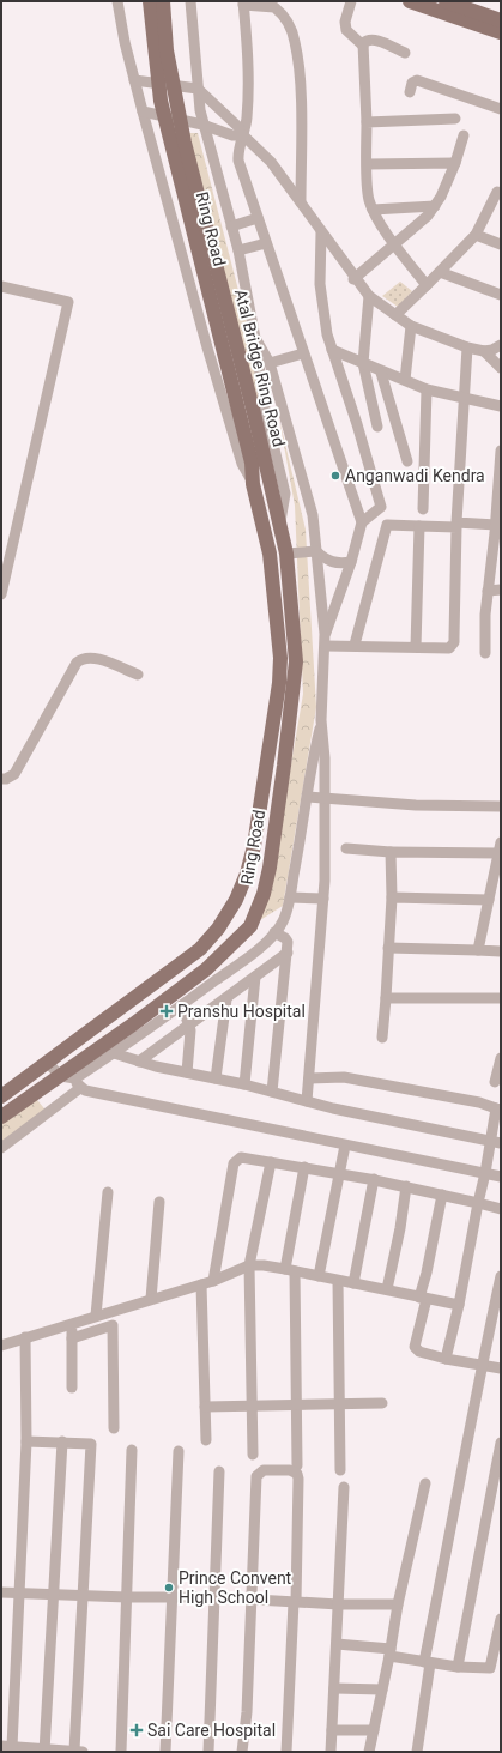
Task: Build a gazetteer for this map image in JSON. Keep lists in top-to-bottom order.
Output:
{
  "streets": {
    "main road": ["Ring Road", "Atal Bridge Ring Road"]
  },
  "crossings": [
    ["Ring Road", "Atal Bridge Ring Road"]
  ],
  "places": {
    "other": ["Anganwadi Kendra", "Prince Convent High School"],
    "health": ["Pranshu Hospital", "Sai Care Hospital"]
  }
}
